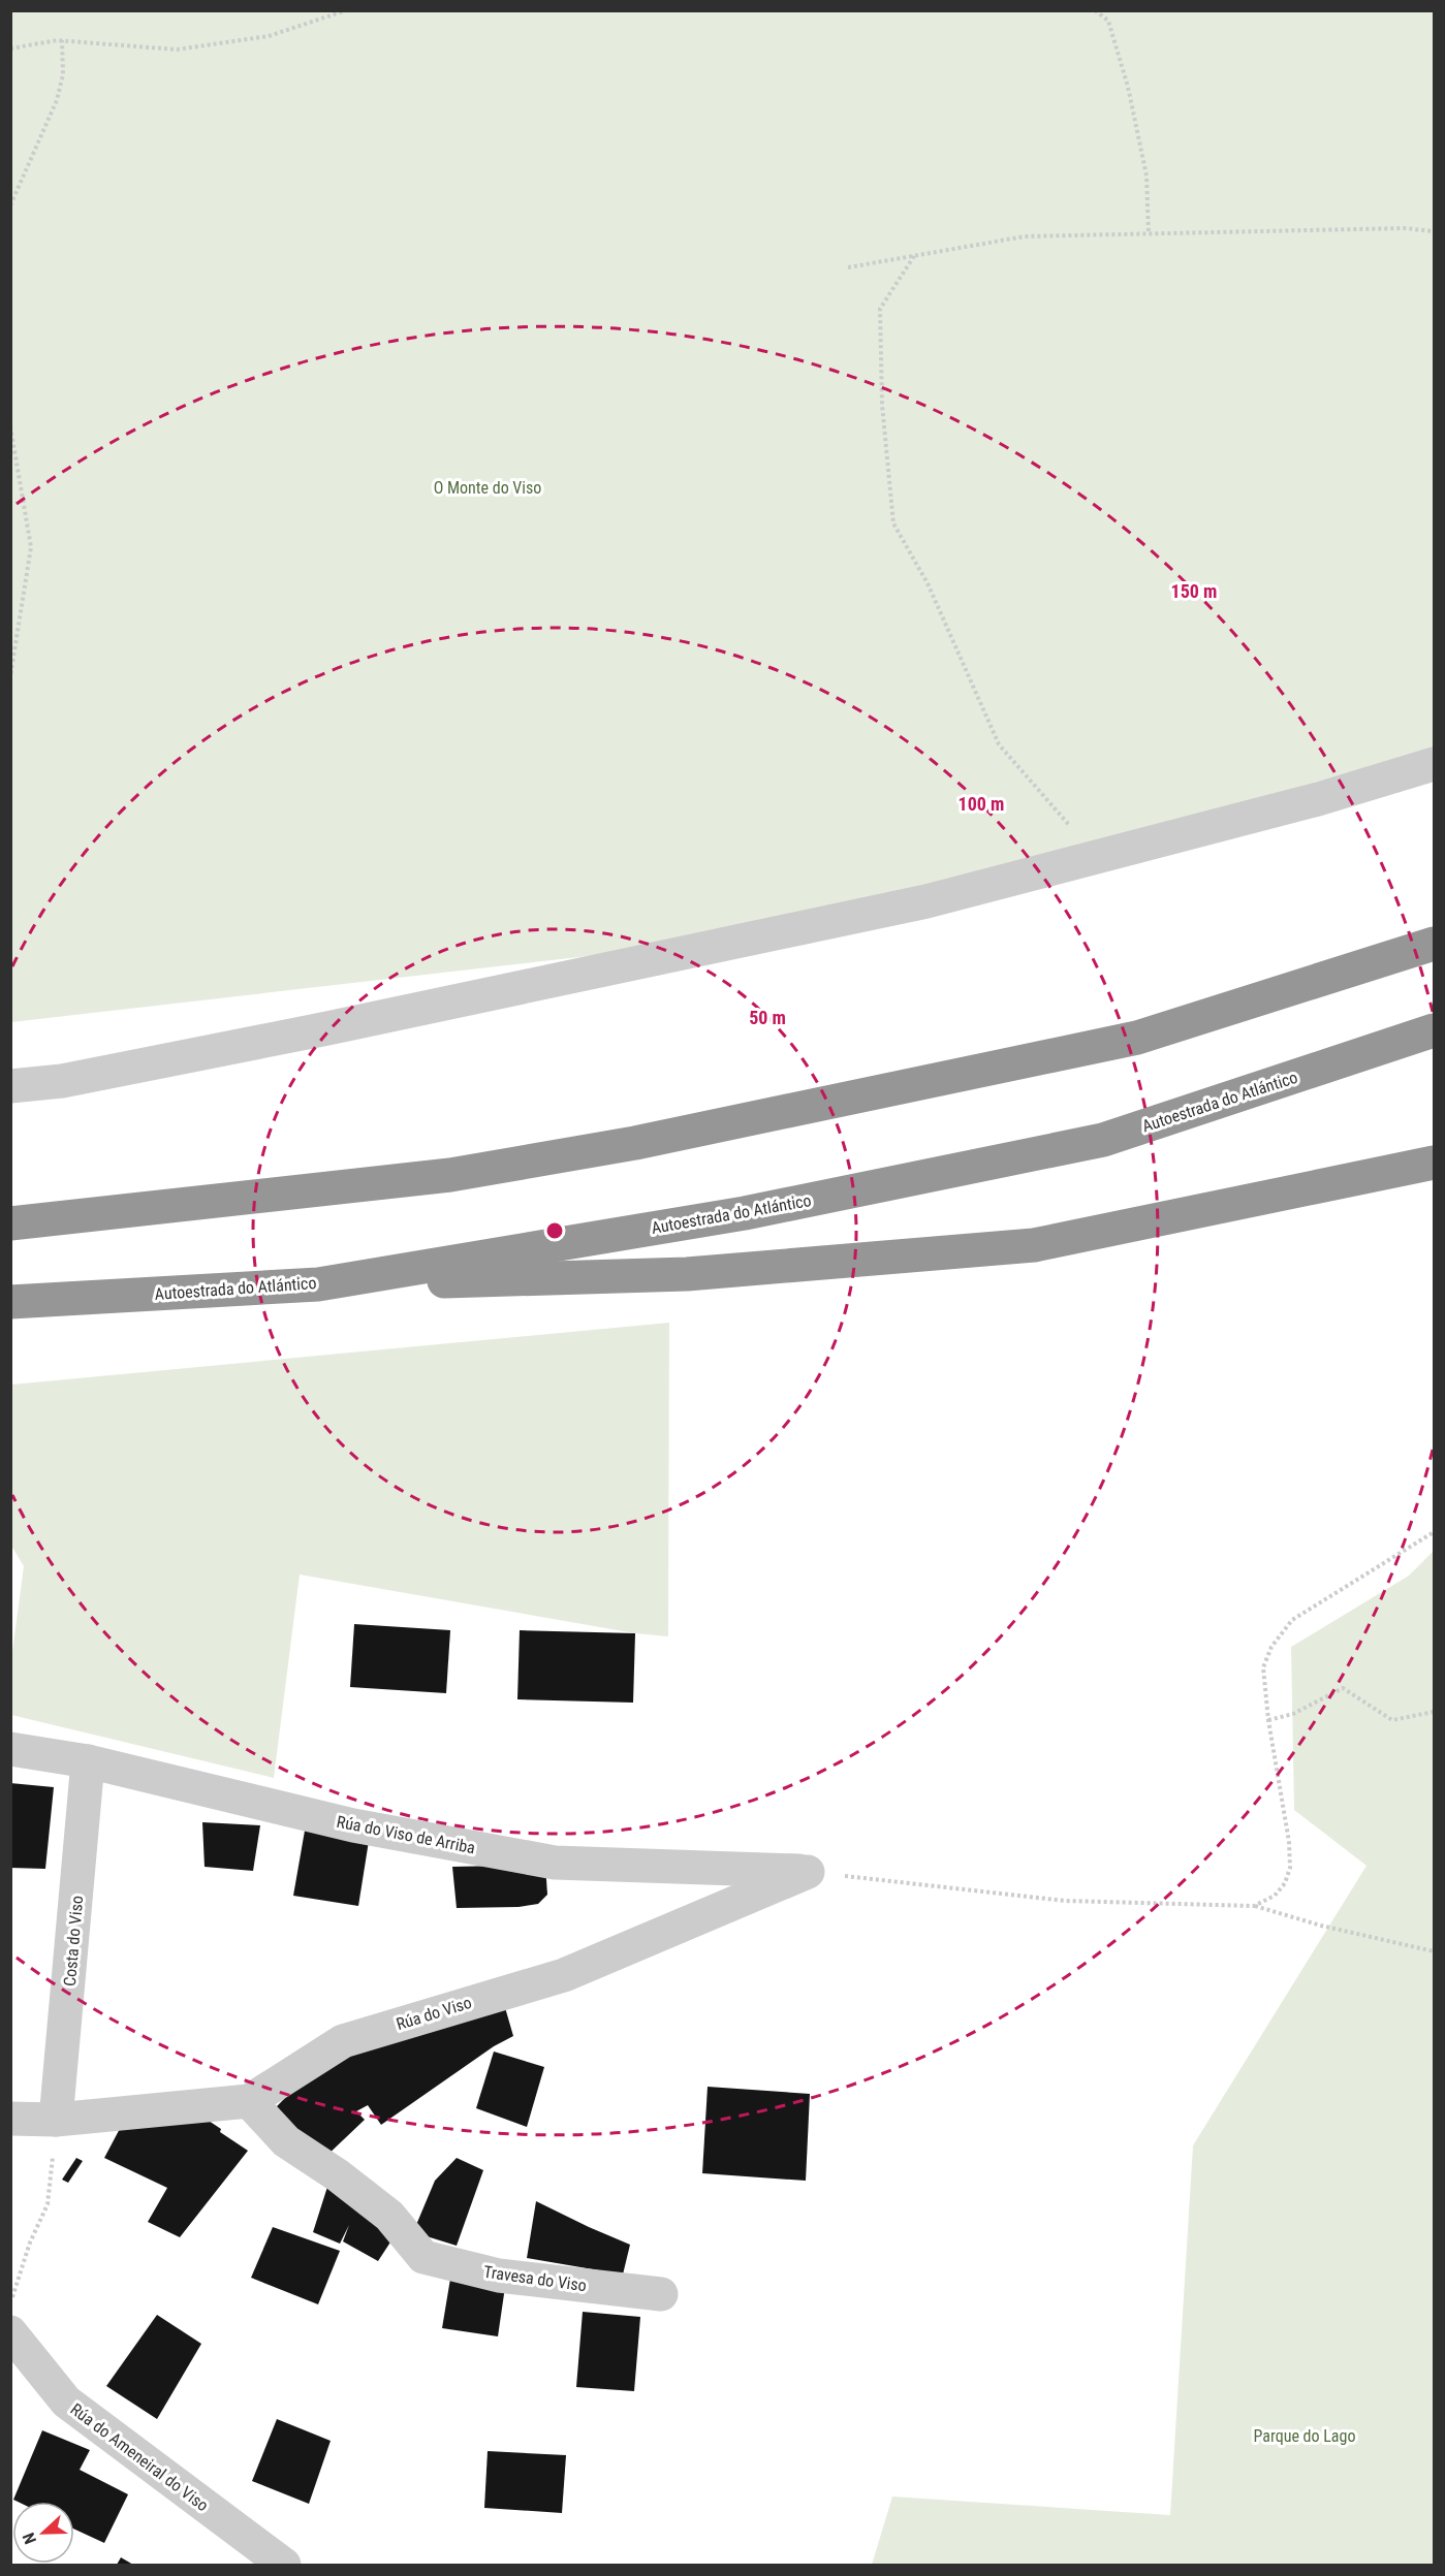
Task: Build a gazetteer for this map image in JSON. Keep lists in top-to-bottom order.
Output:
{
  "streets": {
    "highway": ["Autoestrada do Atlántico"],
    "street": [
      "Rúa do Viso de Arriba",
      "Costa do Viso",
      "Rúa do Viso",
      "Travesa do Viso",
      "Rúa do Ameneiral do Viso"
    ]
  },
  "crossings": [
    ["Rúa do Viso de Arriba", "Costa do Viso"],
    ["Rúa do Viso de Arriba", "Rúa do Viso"],
    ["Costa do Viso", "Rúa do Viso"],
    ["Rúa do Viso", "Travesa do Viso"]
  ],
  "parks": ["O Monte do Viso", "Parque do Lago"],
  "north": "left",
  "rings": ["150 m", "100 m", "50 m"]
}
